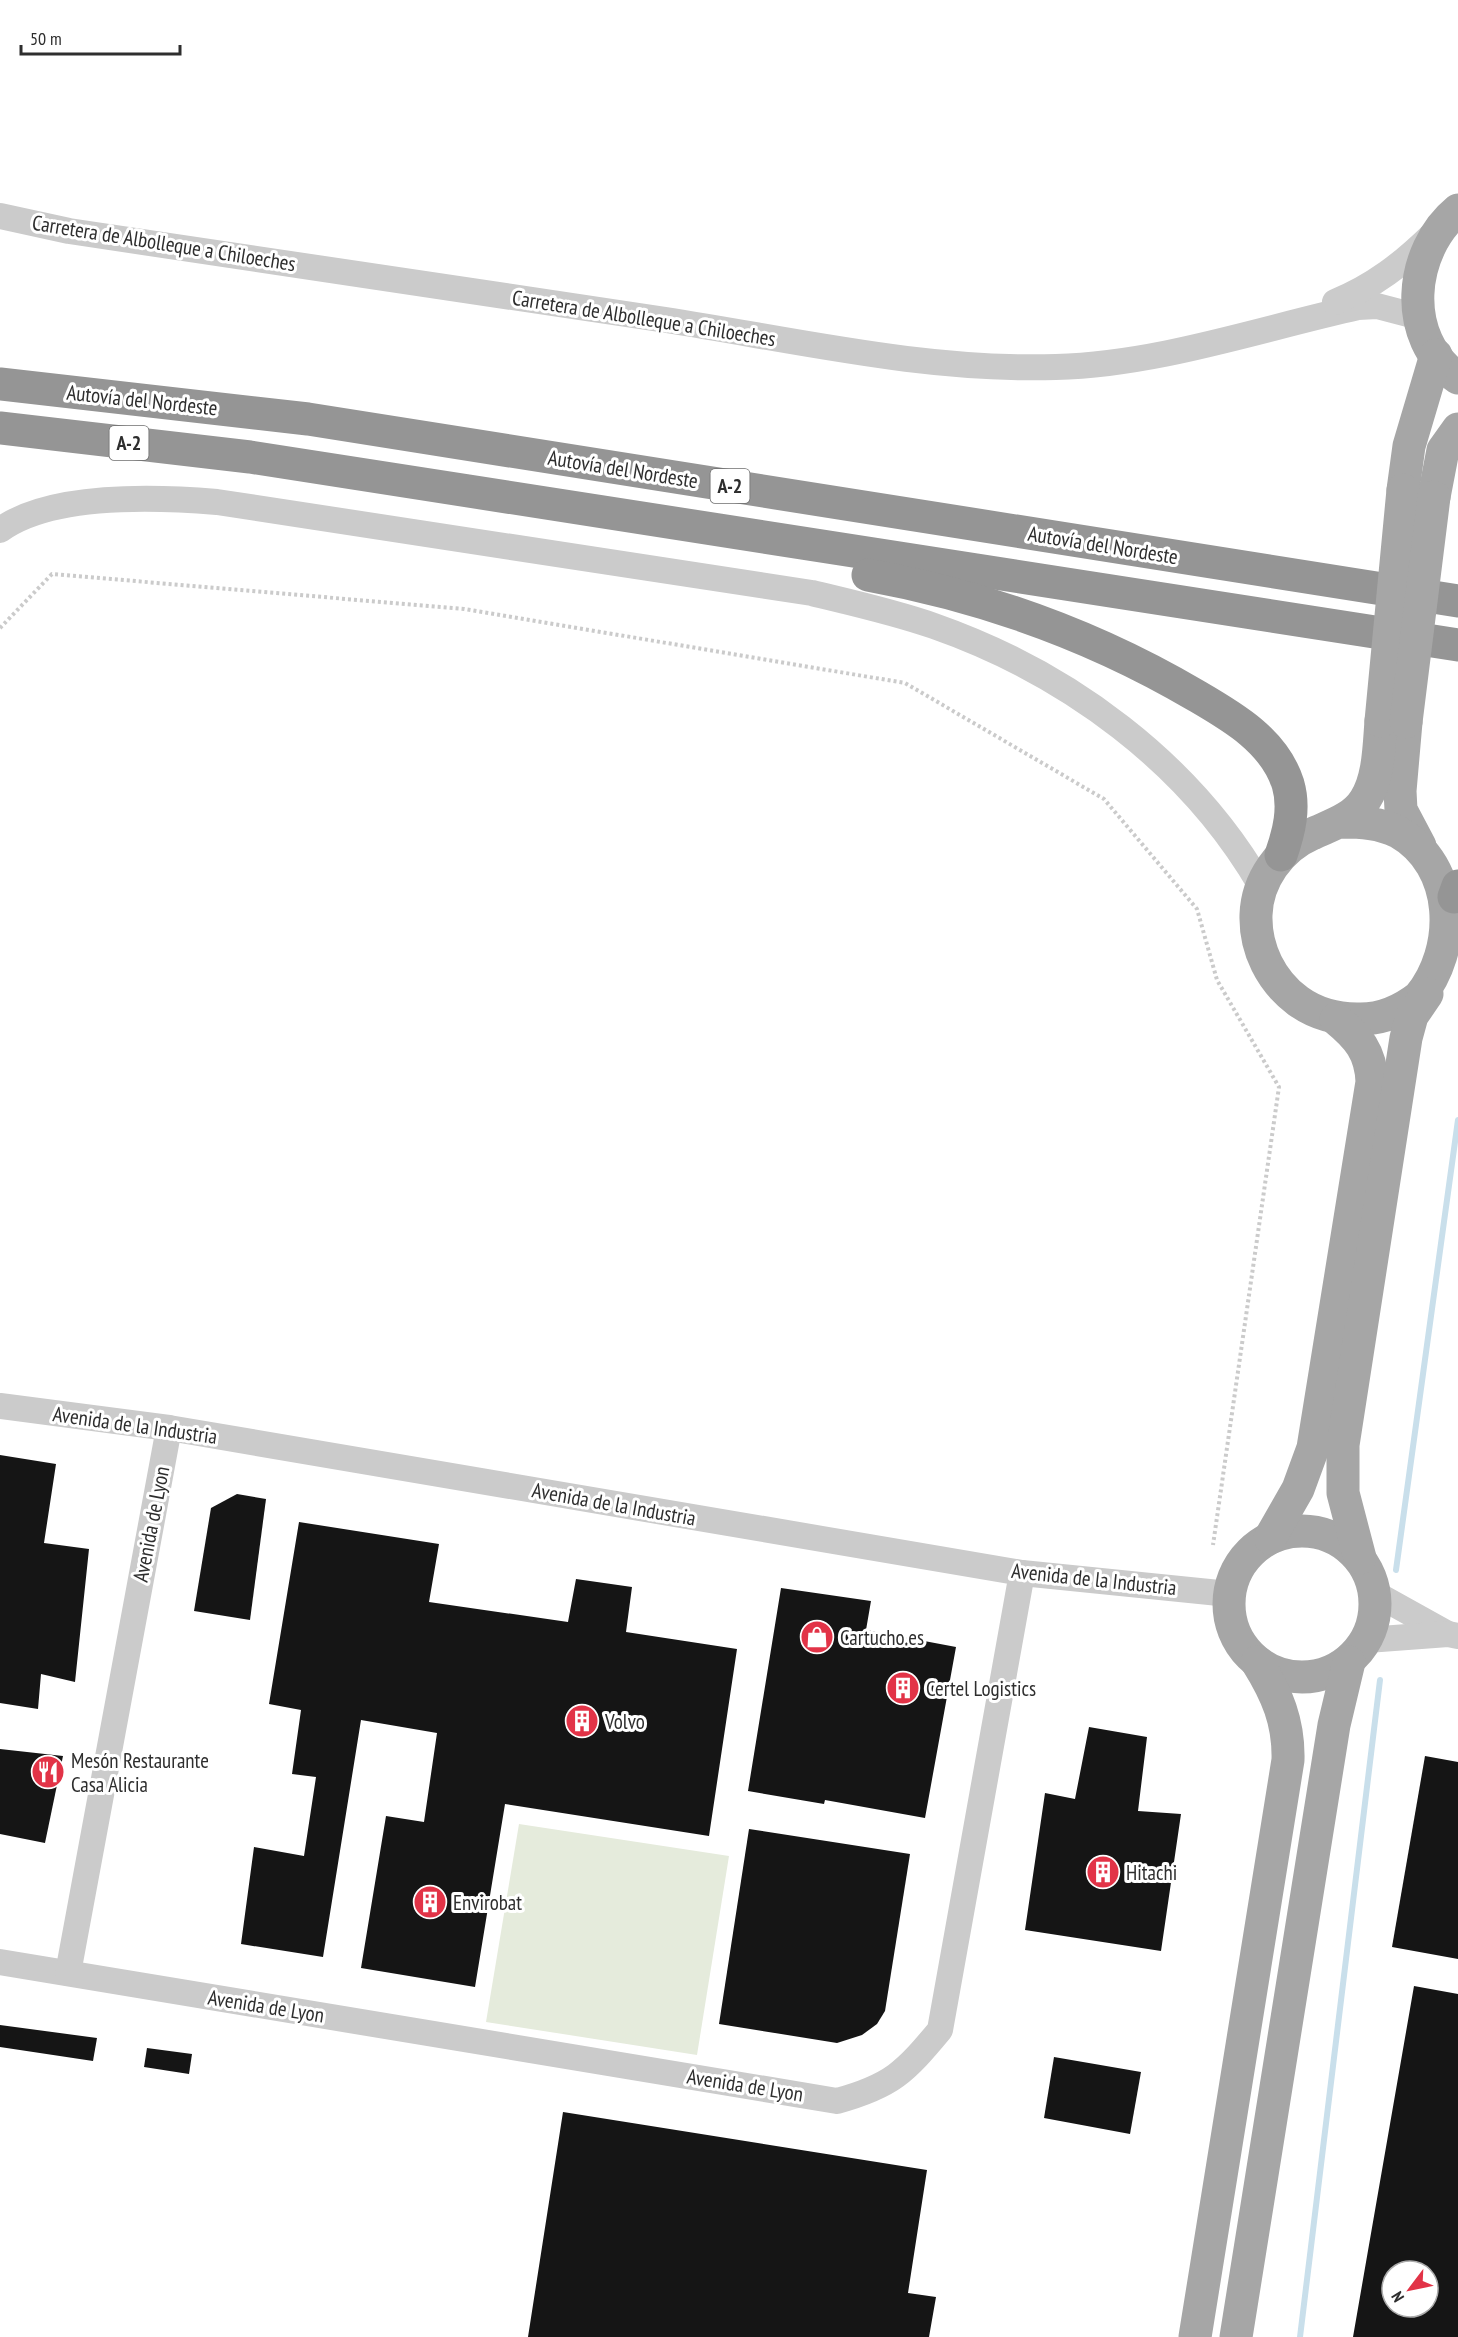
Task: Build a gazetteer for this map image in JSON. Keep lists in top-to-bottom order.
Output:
{
  "streets": {
    "highway": ["Autovía del Nordeste", "A-2"],
    "street": ["Carretera de Albolleque a Chiloeches", "Avenida de la Industria", "Avenida de Lyon"]
  },
  "crossings": [
    ["Avenida de la Industria", "Avenida de Lyon"]
  ],
  "places": {
    "shop": ["Cartucho.es"],
    "building": [
      "Certel Logistics",
      "Volvo",
      "Hitachi",
      "Envirobat"
    ],
    "restaurant": ["Mesón Restaurante Casa Alicia"]
  },
  "scale_bar": "50 m",
  "north": "bottom left"
}
